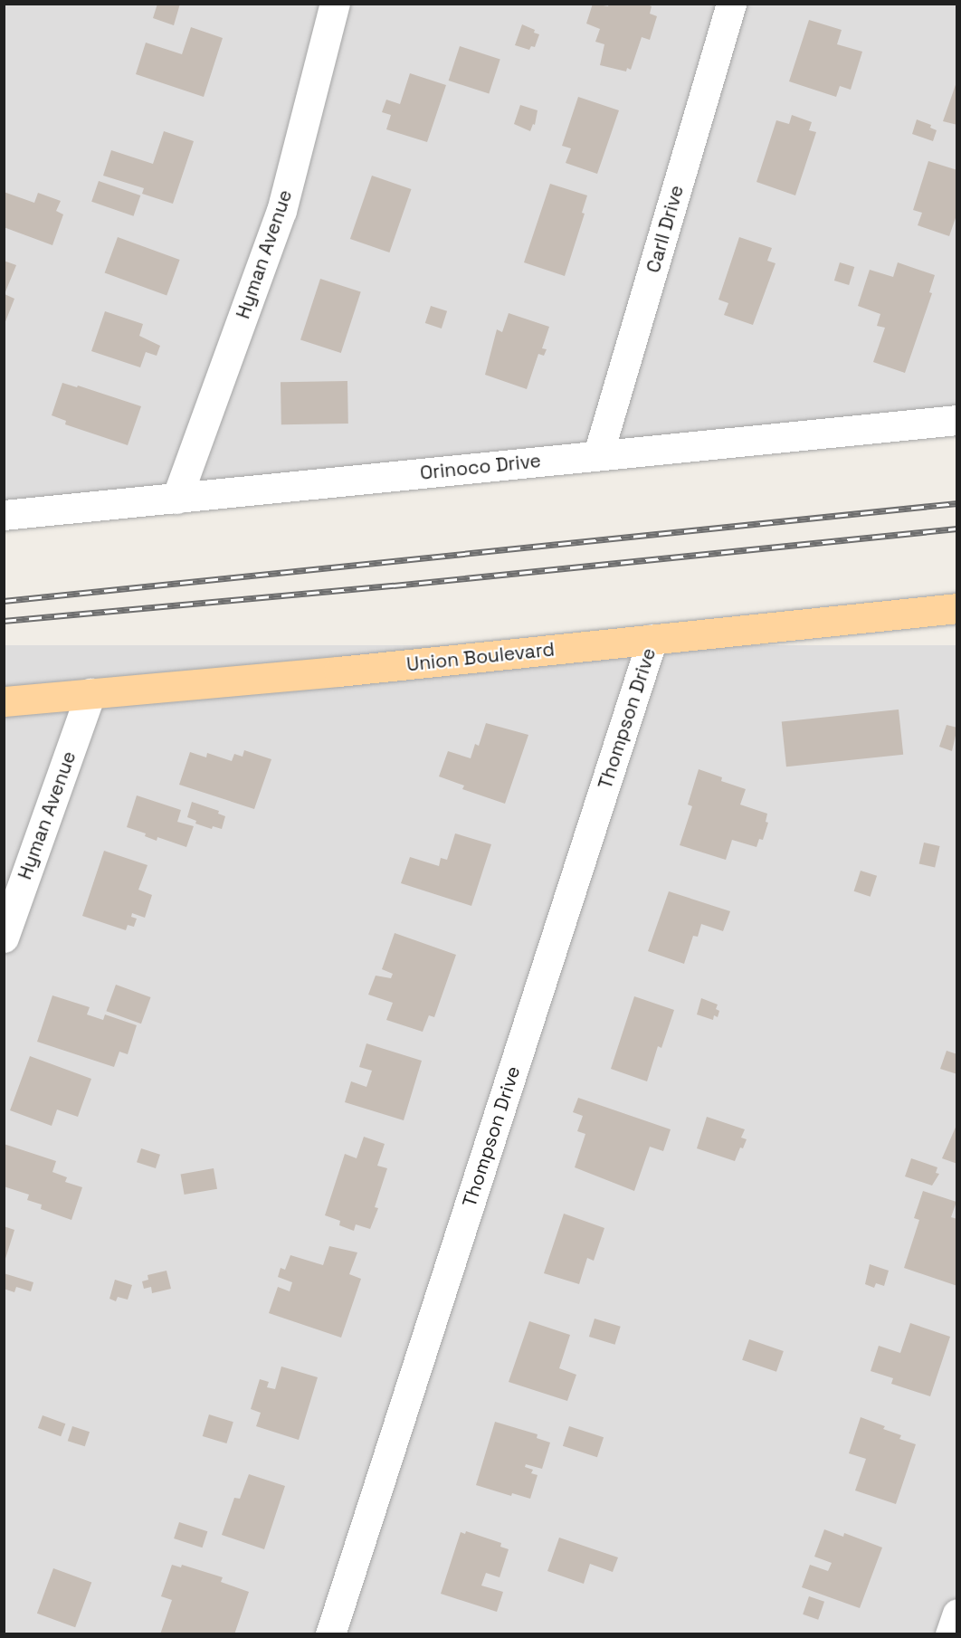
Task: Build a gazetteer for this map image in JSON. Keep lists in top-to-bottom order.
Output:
{
  "streets": {
    "main road": ["Union Boulevard"],
    "street": [
      "Carll Drive",
      "Hyman Avenue",
      "Orinoco Drive",
      "Thompson Drive"
    ]
  },
  "crossings": [
    ["Carll Drive", "Orinoco Drive"],
    ["Hyman Avenue", "Orinoco Drive"],
    ["Hyman Avenue", "Union Boulevard"],
    ["Union Boulevard", "Thompson Drive"]
  ]
}
